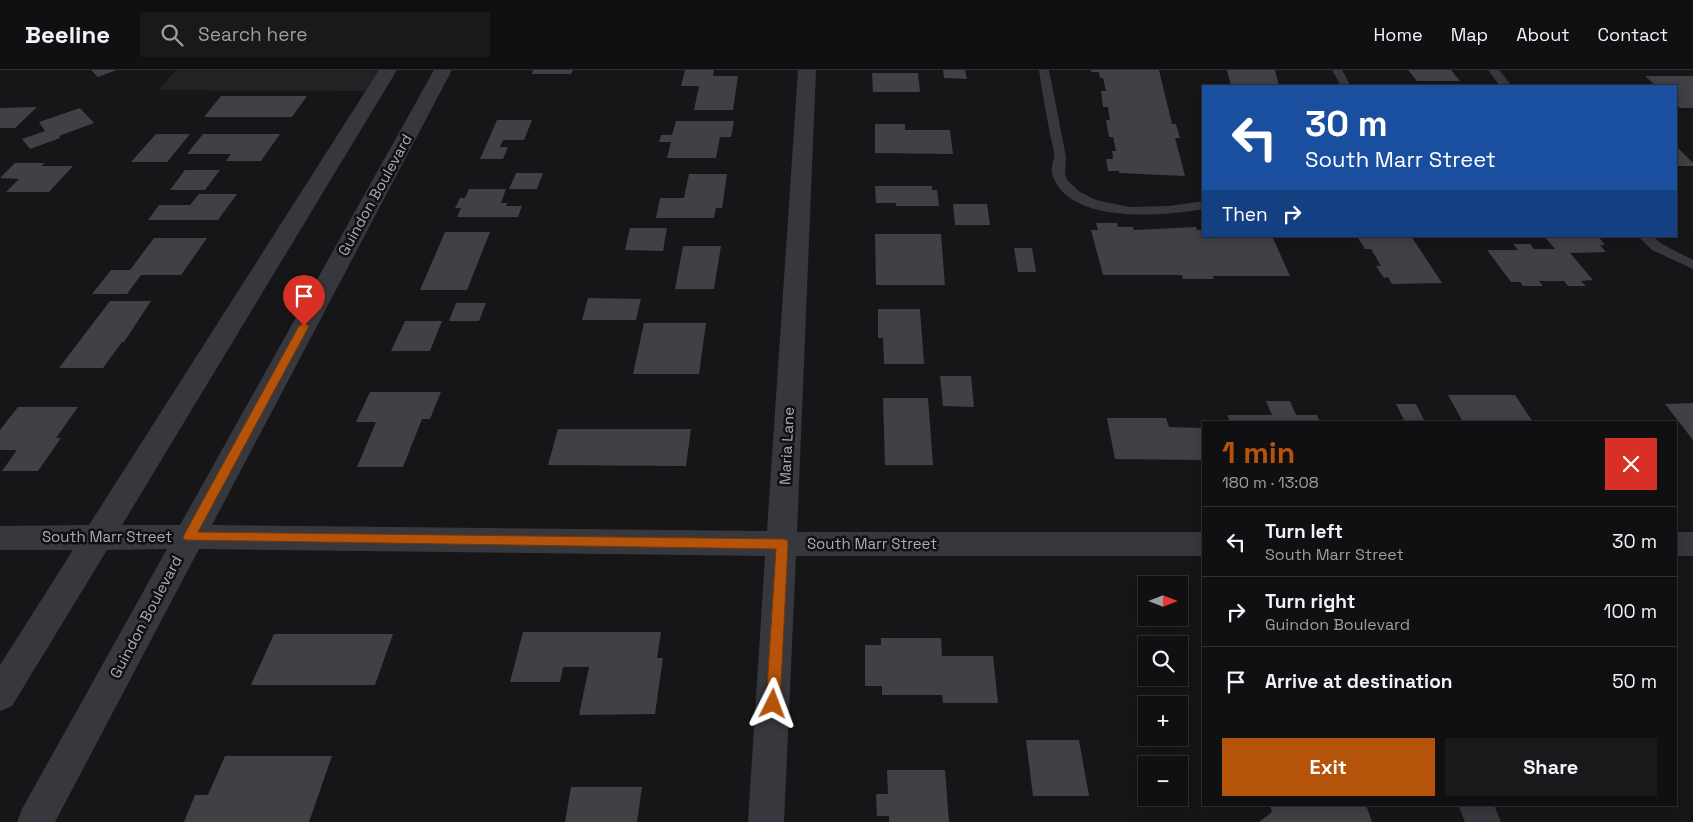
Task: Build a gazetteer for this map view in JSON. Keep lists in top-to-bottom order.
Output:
{
  "streets": {
    "street": ["Guindon Boulevard", "Maria Lane", "South Marr Street"]
  },
  "crossings": [
    ["Guindon Boulevard", "South Marr Street"],
    ["Maria Lane", "South Marr Street"]
  ],
  "north": "right",
  "page": {
    "header": "Beeline",
    "search": "Search here",
    "nav": [
      "Home",
      "Map",
      "About",
      "Contact"
    ],
    "turn": ["30 m", "South Marr Street"],
    "then": "Then",
    "heading": ["1 min", "180 m · 13:08"],
    "list": [
      {
        "name": "Turn left",
        "note": "South Marr Street",
        "value": "30 m"
      },
      {
        "name": "Turn right",
        "note": "Guindon Boulevard",
        "value": "100 m"
      },
      {
        "name": "Arrive at destination",
        "value": "50 m"
      }
    ],
    "map_buttons": ["+", "−"],
    "buttons": ["Exit", "Share"]
  }
}
